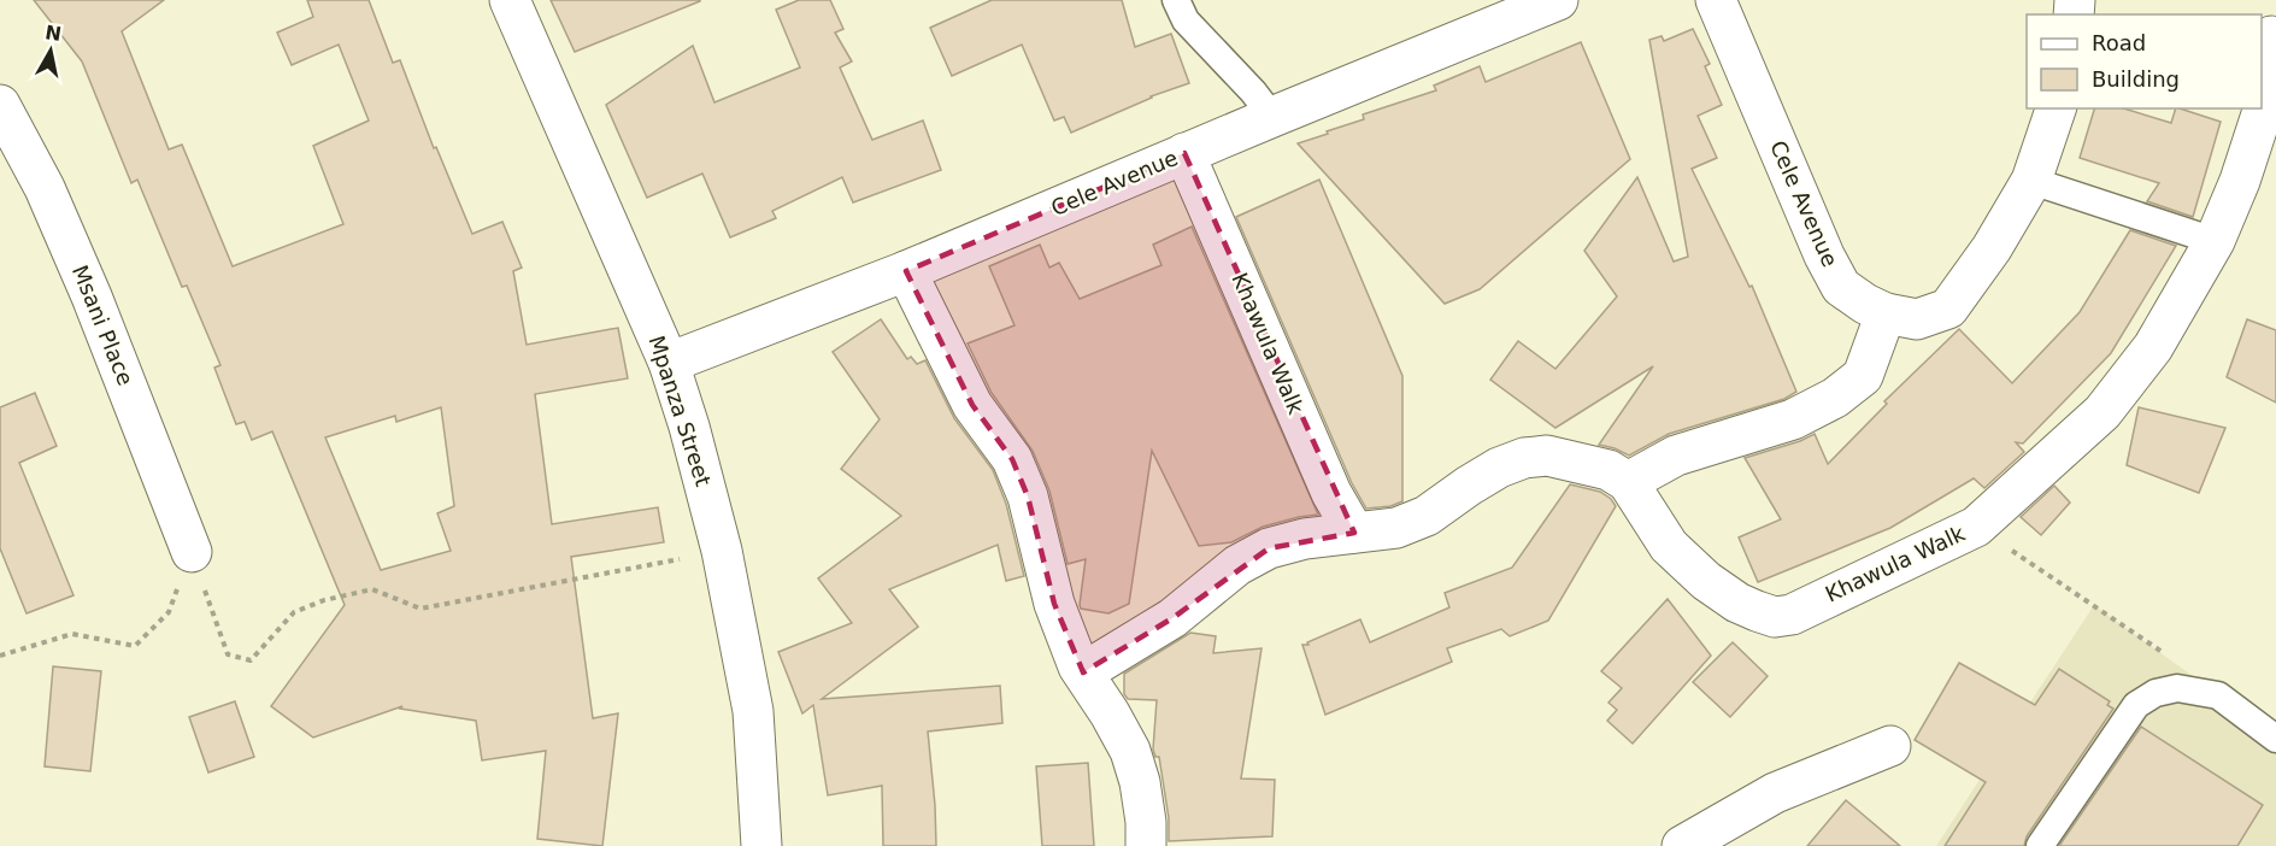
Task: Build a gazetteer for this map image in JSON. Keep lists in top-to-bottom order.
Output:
{
  "streets": {
    "street": [
      "Cele Avenue",
      "Msani Place",
      "Khawula Walk",
      "Mpanza Street"
    ]
  },
  "crossings": [
    ["Cele Avenue", "Khawula Walk"],
    ["Cele Avenue", "Mpanza Street"]
  ],
  "legend": ["Road", "Building"],
  "north": "top"
}
